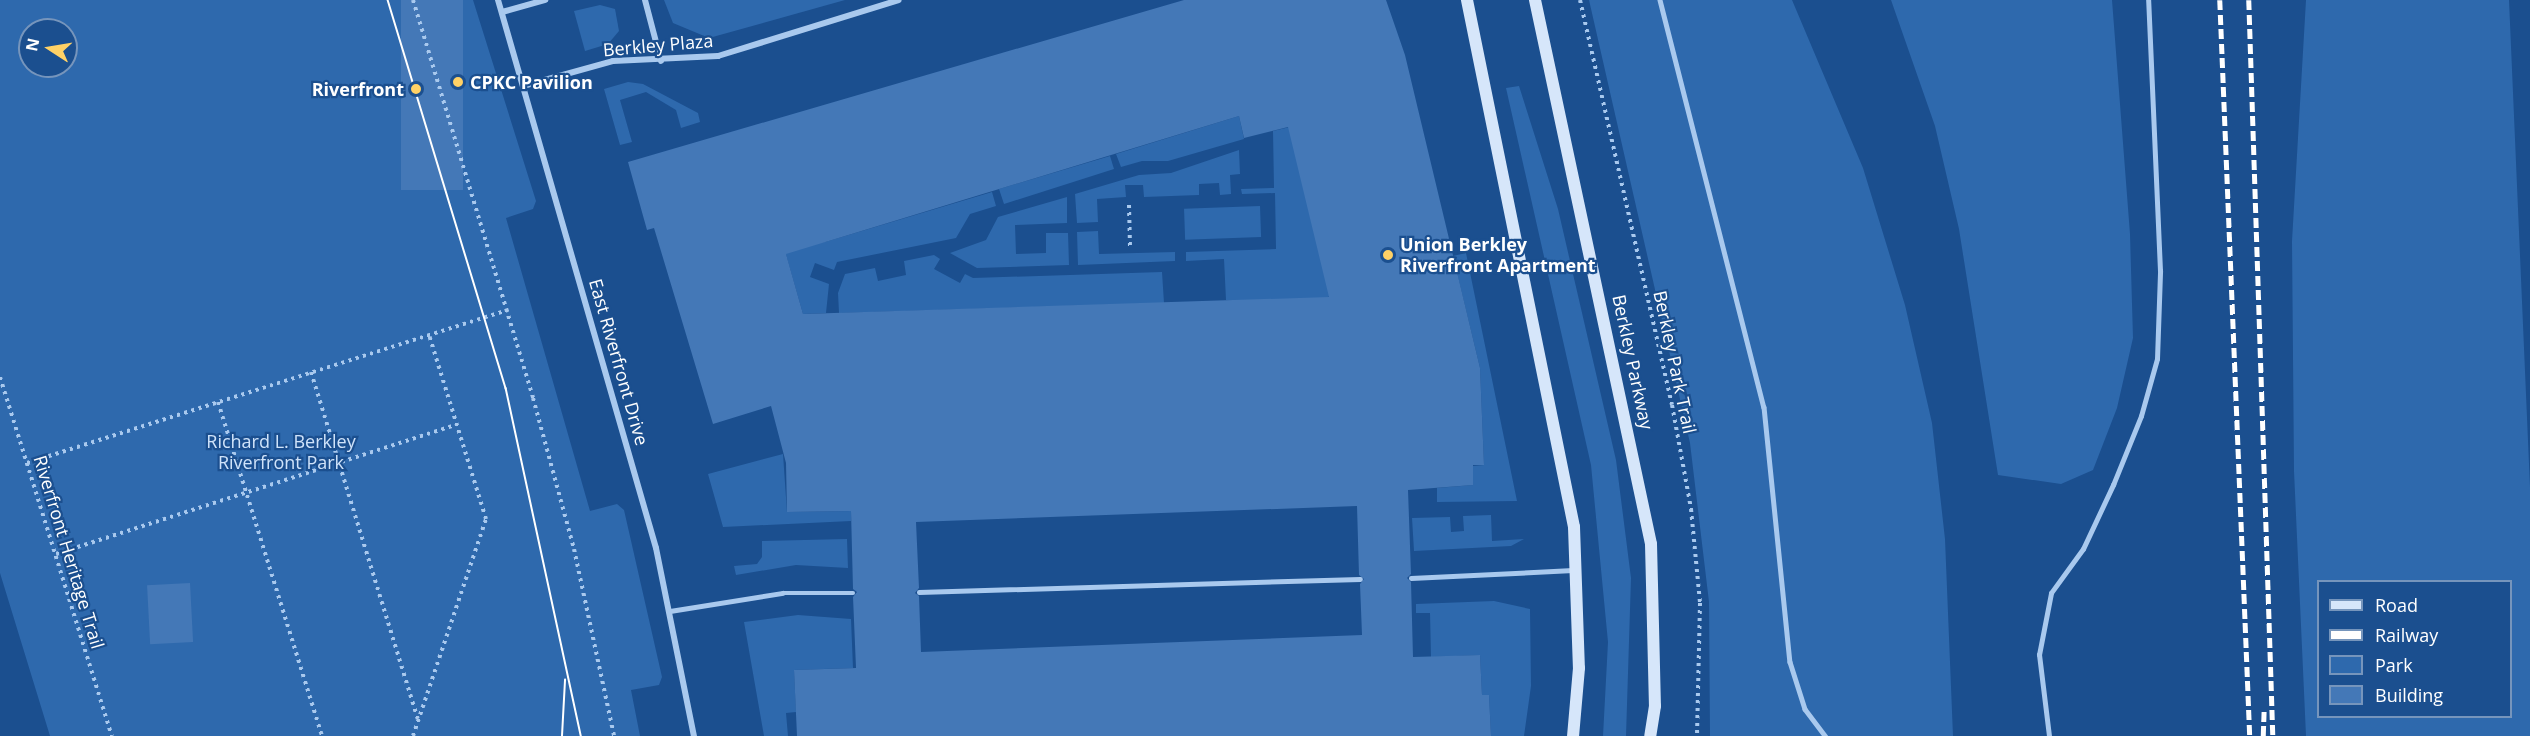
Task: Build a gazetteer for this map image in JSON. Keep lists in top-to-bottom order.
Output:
{
  "streets": {
    "main road": ["Berkley Parkway"],
    "street": ["Berkley Plaza", "East Riverfront Drive"],
    "path": ["Berkley Park Trail", "Riverfront Heritage Trail"]
  },
  "crossings": [
    ["Berkley Plaza", "East Riverfront Drive"]
  ],
  "parks": ["Richard L. Berkley Riverfront Park"],
  "places": ["CPKC Pavilion", "Riverfront", "Union Berkley Riverfront Apartment"],
  "legend": [
    "Road",
    "Railway",
    "Park",
    "Building"
  ],
  "north": "left"
}
